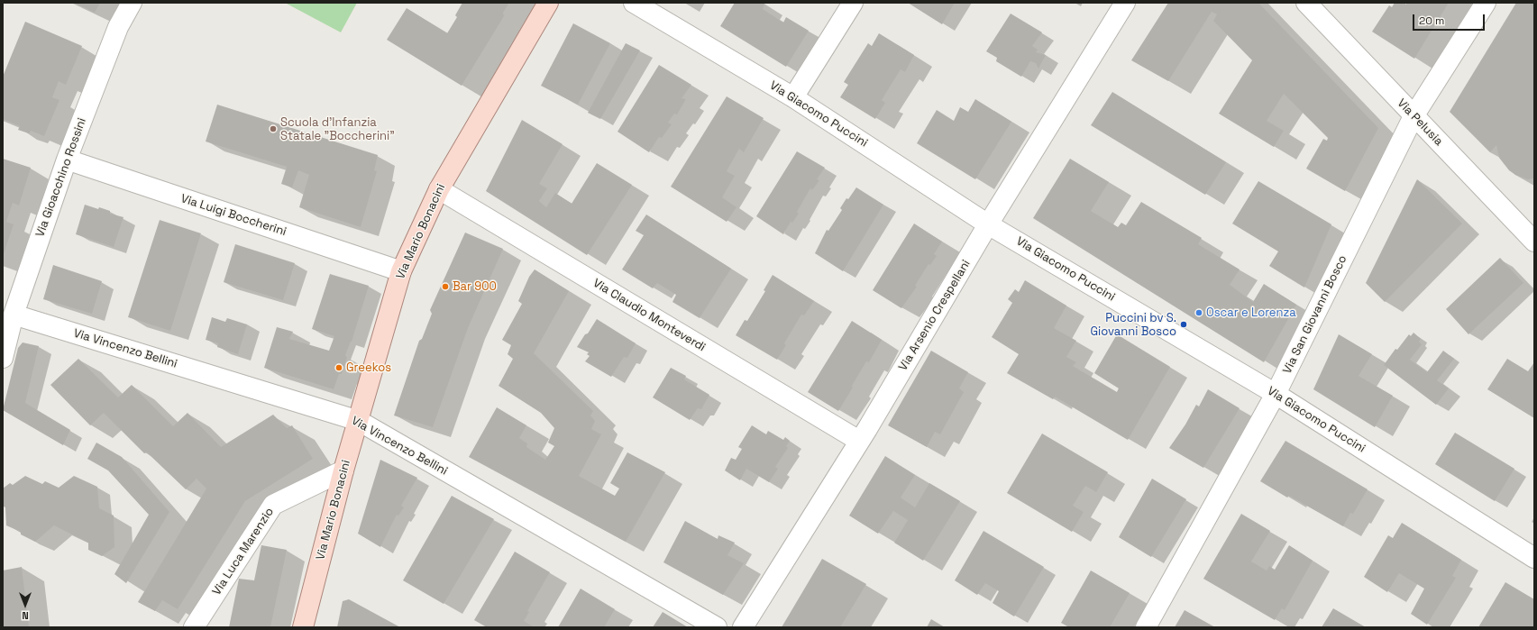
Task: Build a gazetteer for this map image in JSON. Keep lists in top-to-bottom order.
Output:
{
  "streets": {
    "main road": ["Via Mario Bonacini"],
    "street": [
      "Via Giacomo Puccini",
      "Via Pelusia",
      "Via Gioacchino Rossini",
      "Via Luigi Boccherini",
      "Via San Giovanni Bosco",
      "Via Claudio Monteverdi",
      "Via Arsenio Crespellani",
      "Via Vincenzo Bellini",
      "Via Luca Marenzio"
    ]
  },
  "crossings": [
    ["Via Giacomo Puccini", "Via San Giovanni Bosco"],
    ["Via Giacomo Puccini", "Via Arsenio Crespellani"],
    ["Via Pelusia", "Via San Giovanni Bosco"],
    ["Via Gioacchino Rossini", "Via Luigi Boccherini"],
    ["Via Gioacchino Rossini", "Via Vincenzo Bellini"],
    ["Via Luigi Boccherini", "Via Mario Bonacini"],
    ["Via Mario Bonacini", "Via Claudio Monteverdi"],
    ["Via Mario Bonacini", "Via Vincenzo Bellini"],
    ["Via Mario Bonacini", "Via Luca Marenzio"],
    ["Via Claudio Monteverdi", "Via Arsenio Crespellani"]
  ],
  "places": [
    "Scuola d'Infanzia Statale \"Boccherini\"",
    "Bar 900",
    "Oscar e Lorenza",
    "Puccini bv S. Giovanni Bosco",
    "Greekos"
  ],
  "scale_bar": "20 m",
  "north": "bottom"
}
